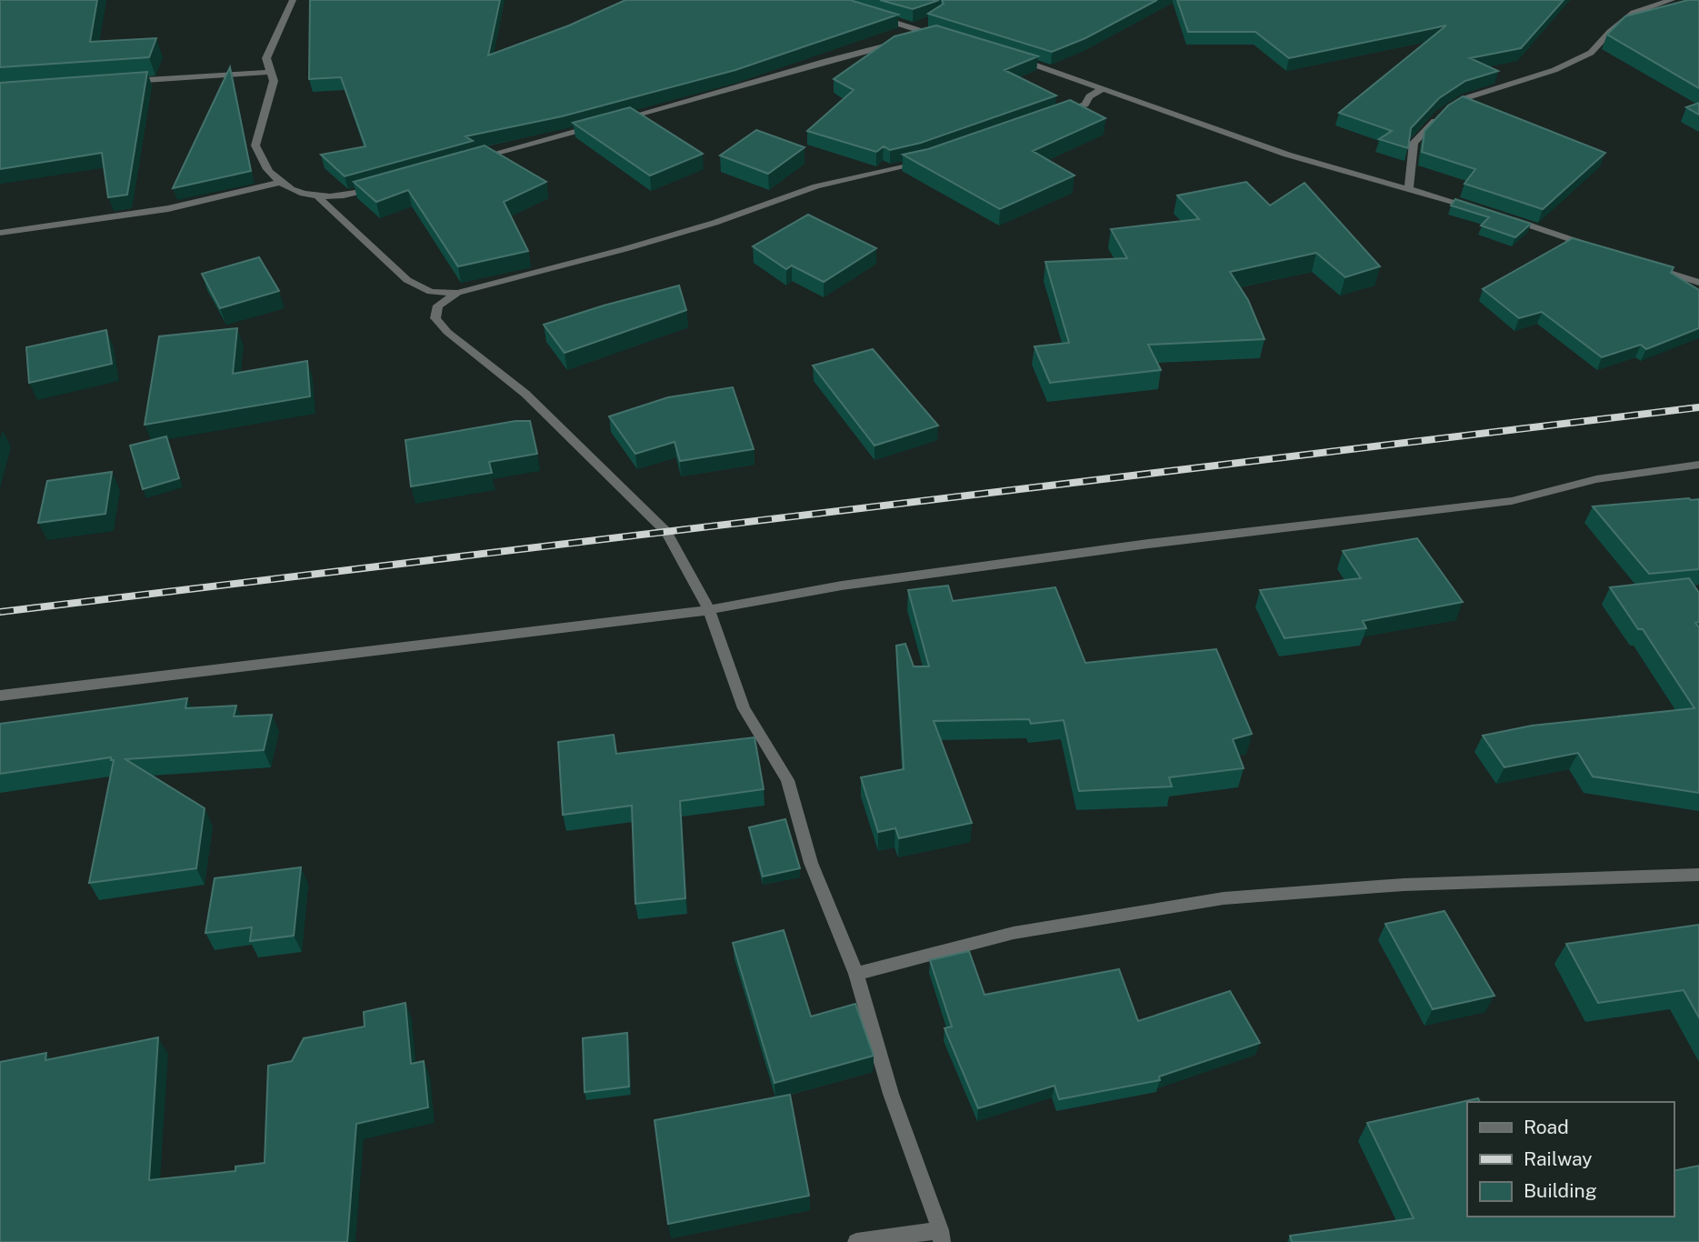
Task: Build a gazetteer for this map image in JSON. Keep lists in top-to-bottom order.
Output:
{
  "legend": ["Road", "Railway", "Building"]
}
